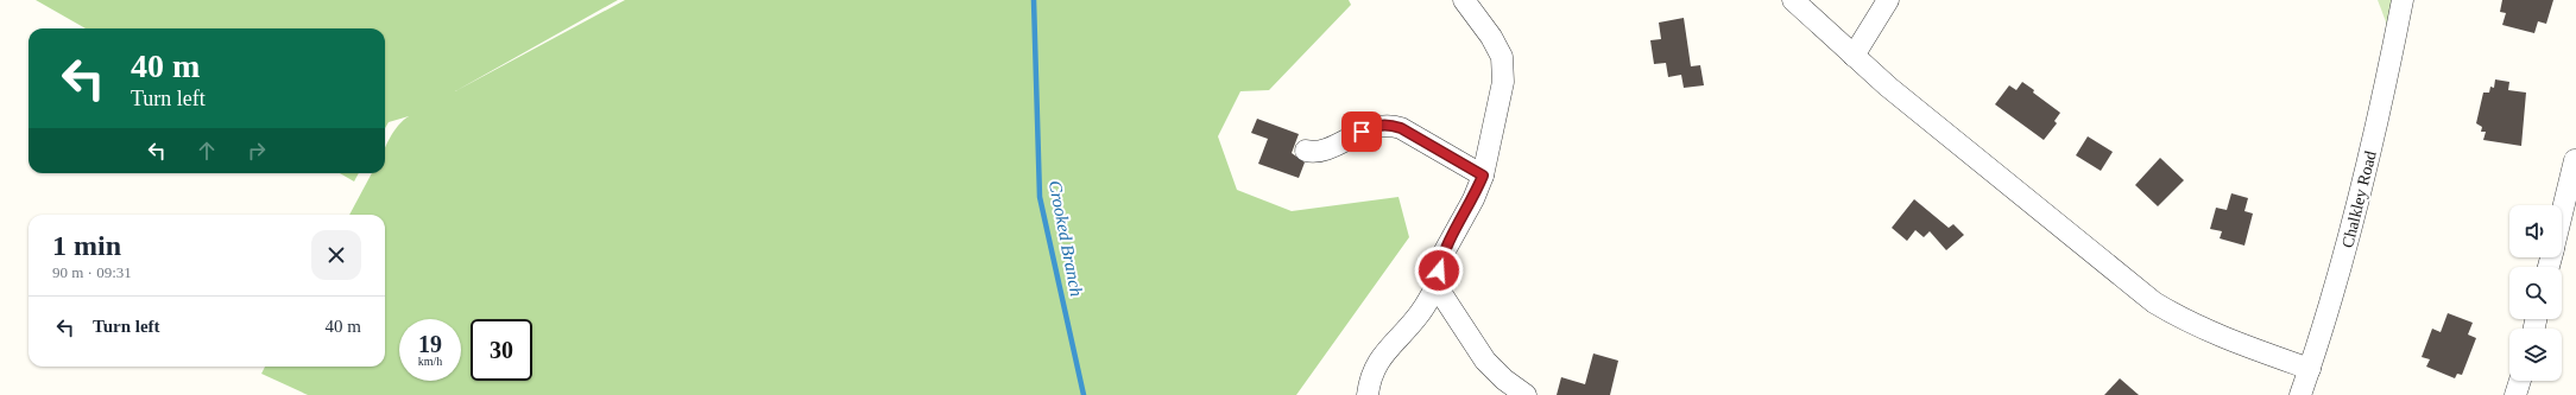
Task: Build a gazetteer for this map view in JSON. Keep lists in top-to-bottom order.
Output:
{
  "streets": {
    "street": ["Chalkley Road"]
  },
  "water": ["Crooked Branch"],
  "page": {
    "turn": ["40 m", "Turn left"],
    "heading": ["1 min", "90 m · 09:31"],
    "list": [
      {
        "name": "Turn left",
        "value": "40 m"
      }
    ],
    "speed": "19 km/h",
    "limit": "30"
  }
}
